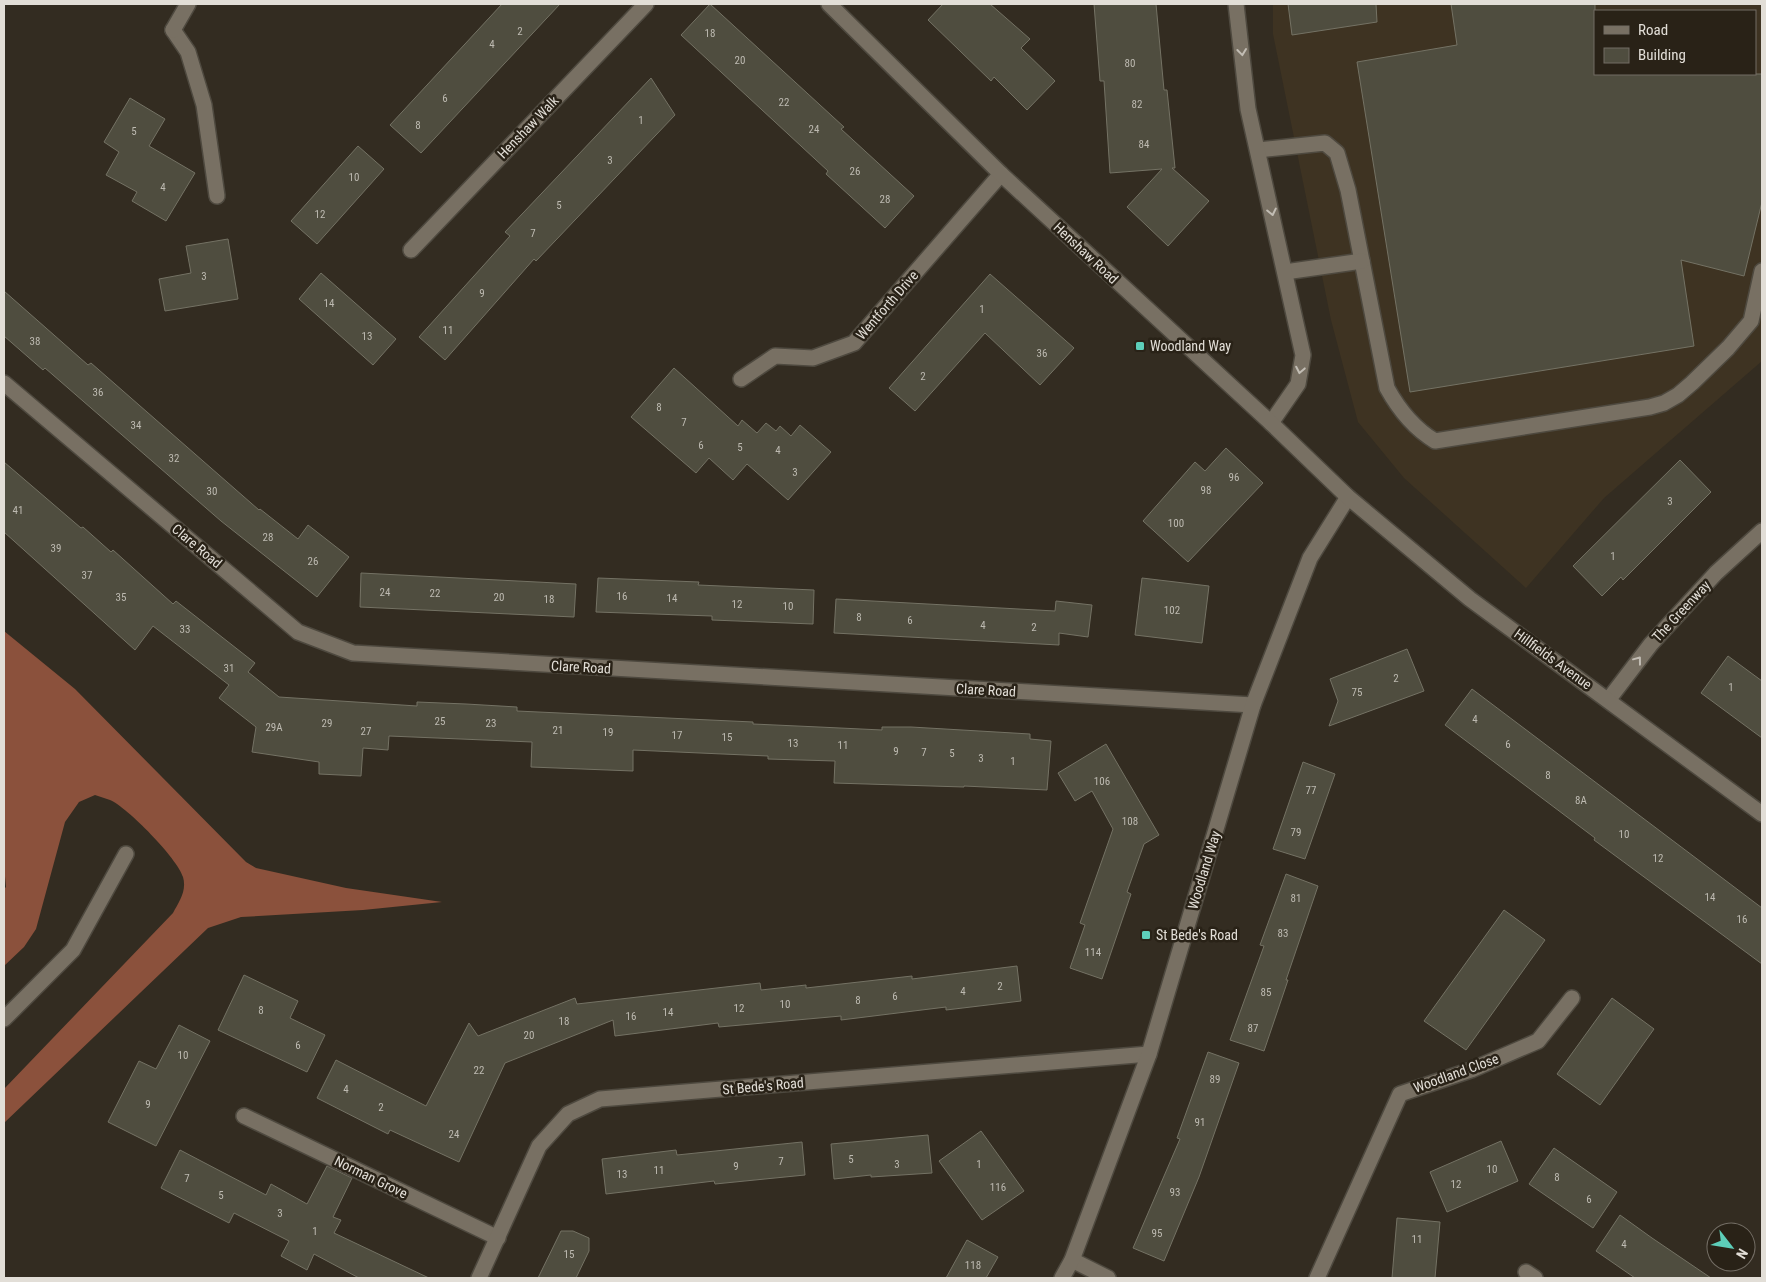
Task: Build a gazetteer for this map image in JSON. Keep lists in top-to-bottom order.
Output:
{
  "streets": {
    "street": [
      "Henshaw Walk",
      "Henshaw Road",
      "Wentforth Drive",
      "Clare Road",
      "The Greenway",
      "Hillfields Avenue",
      "Woodland Way",
      "Woodland Close",
      "St Bede's Road",
      "Norman Grove"
    ]
  },
  "crossings": [
    ["Henshaw Road", "Wentforth Drive"],
    ["Henshaw Road", "Hillfields Avenue"],
    ["Henshaw Road", "Woodland Way"],
    ["Clare Road", "Woodland Way"],
    ["The Greenway", "Hillfields Avenue"],
    ["Hillfields Avenue", "Woodland Way"],
    ["Woodland Way", "St Bede's Road"],
    ["St Bede's Road", "Norman Grove"]
  ],
  "one_way": ["The Greenway"],
  "places": {
    "transit": ["Woodland Way", "St Bede's Road"]
  },
  "house_numbers": [
    "2",
    "18",
    "4",
    "20",
    "80",
    "6",
    "22",
    "82",
    "1",
    "8",
    "24",
    "5",
    "84",
    "3",
    "26",
    "10",
    "4",
    "28",
    "5",
    "12",
    "7",
    "3",
    "9",
    "14",
    "1",
    "11",
    "13",
    "38",
    "36",
    "2",
    "36",
    "8",
    "7",
    "34",
    "6",
    "5",
    "4",
    "32",
    "3",
    "96",
    "98",
    "30",
    "3",
    "41",
    "100",
    "28",
    "39",
    "1",
    "26",
    "37",
    "24",
    "22",
    "16",
    "35",
    "20",
    "14",
    "18",
    "12",
    "10",
    "102",
    "8",
    "6",
    "4",
    "2",
    "33",
    "31",
    "2",
    "1",
    "75",
    "4",
    "25",
    "29",
    "23",
    "29A",
    "21",
    "27",
    "19",
    "17",
    "15",
    "13",
    "6",
    "11",
    "9",
    "7",
    "5",
    "3",
    "1",
    "8",
    "106",
    "77",
    "8A",
    "108",
    "79",
    "10",
    "12",
    "14",
    "81",
    "16",
    "83",
    "114",
    "2",
    "4",
    "85",
    "6",
    "8",
    "10",
    "12",
    "8",
    "14",
    "16",
    "18",
    "87",
    "20",
    "6",
    "10",
    "22",
    "89",
    "4",
    "9",
    "2",
    "91",
    "24",
    "5",
    "7",
    "3",
    "1",
    "9",
    "10",
    "11",
    "13",
    "8",
    "7",
    "12",
    "116",
    "93",
    "5",
    "6",
    "3",
    "1",
    "95",
    "11",
    "4",
    "15",
    "118"
  ],
  "legend": ["Road", "Building"],
  "north": "bottom right"
}
